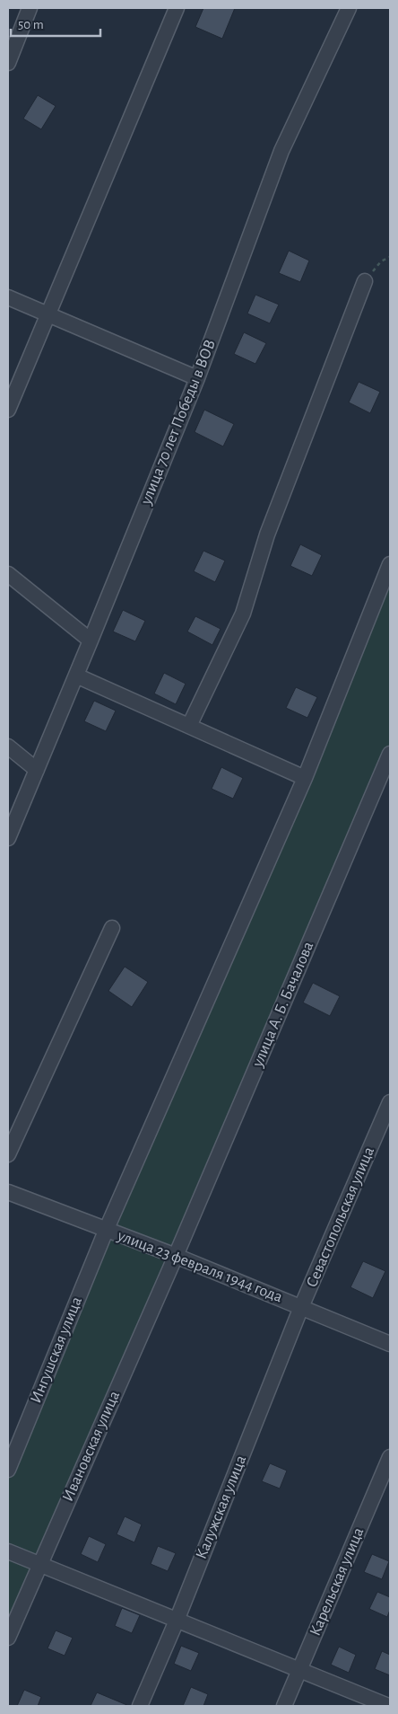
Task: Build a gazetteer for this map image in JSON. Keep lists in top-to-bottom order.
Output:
{
  "streets": {
    "street": [
      "улица 70 лет Победы в ВОВ",
      "улица А. Б. Бачалова",
      "Севастопольская улица",
      "улица 23 февраля 1944 года",
      "Ингушская улица",
      "Ивановская улица",
      "Калужская улица",
      "Карельская улица"
    ]
  },
  "crossings": [
    ["улица А. Б. Бачалова", "улица 23 февраля 1944 года"],
    ["улица А. Б. Бачалова", "Ивановская улица"],
    ["Севастопольская улица", "улица 23 февраля 1944 года"],
    ["Севастопольская улица", "Калужская улица"],
    ["улица 23 февраля 1944 года", "Ингушская улица"],
    ["улица 23 февраля 1944 года", "Ивановская улица"],
    ["улица 23 февраля 1944 года", "Калужская улица"]
  ],
  "scale_bar": "50 m"
}
